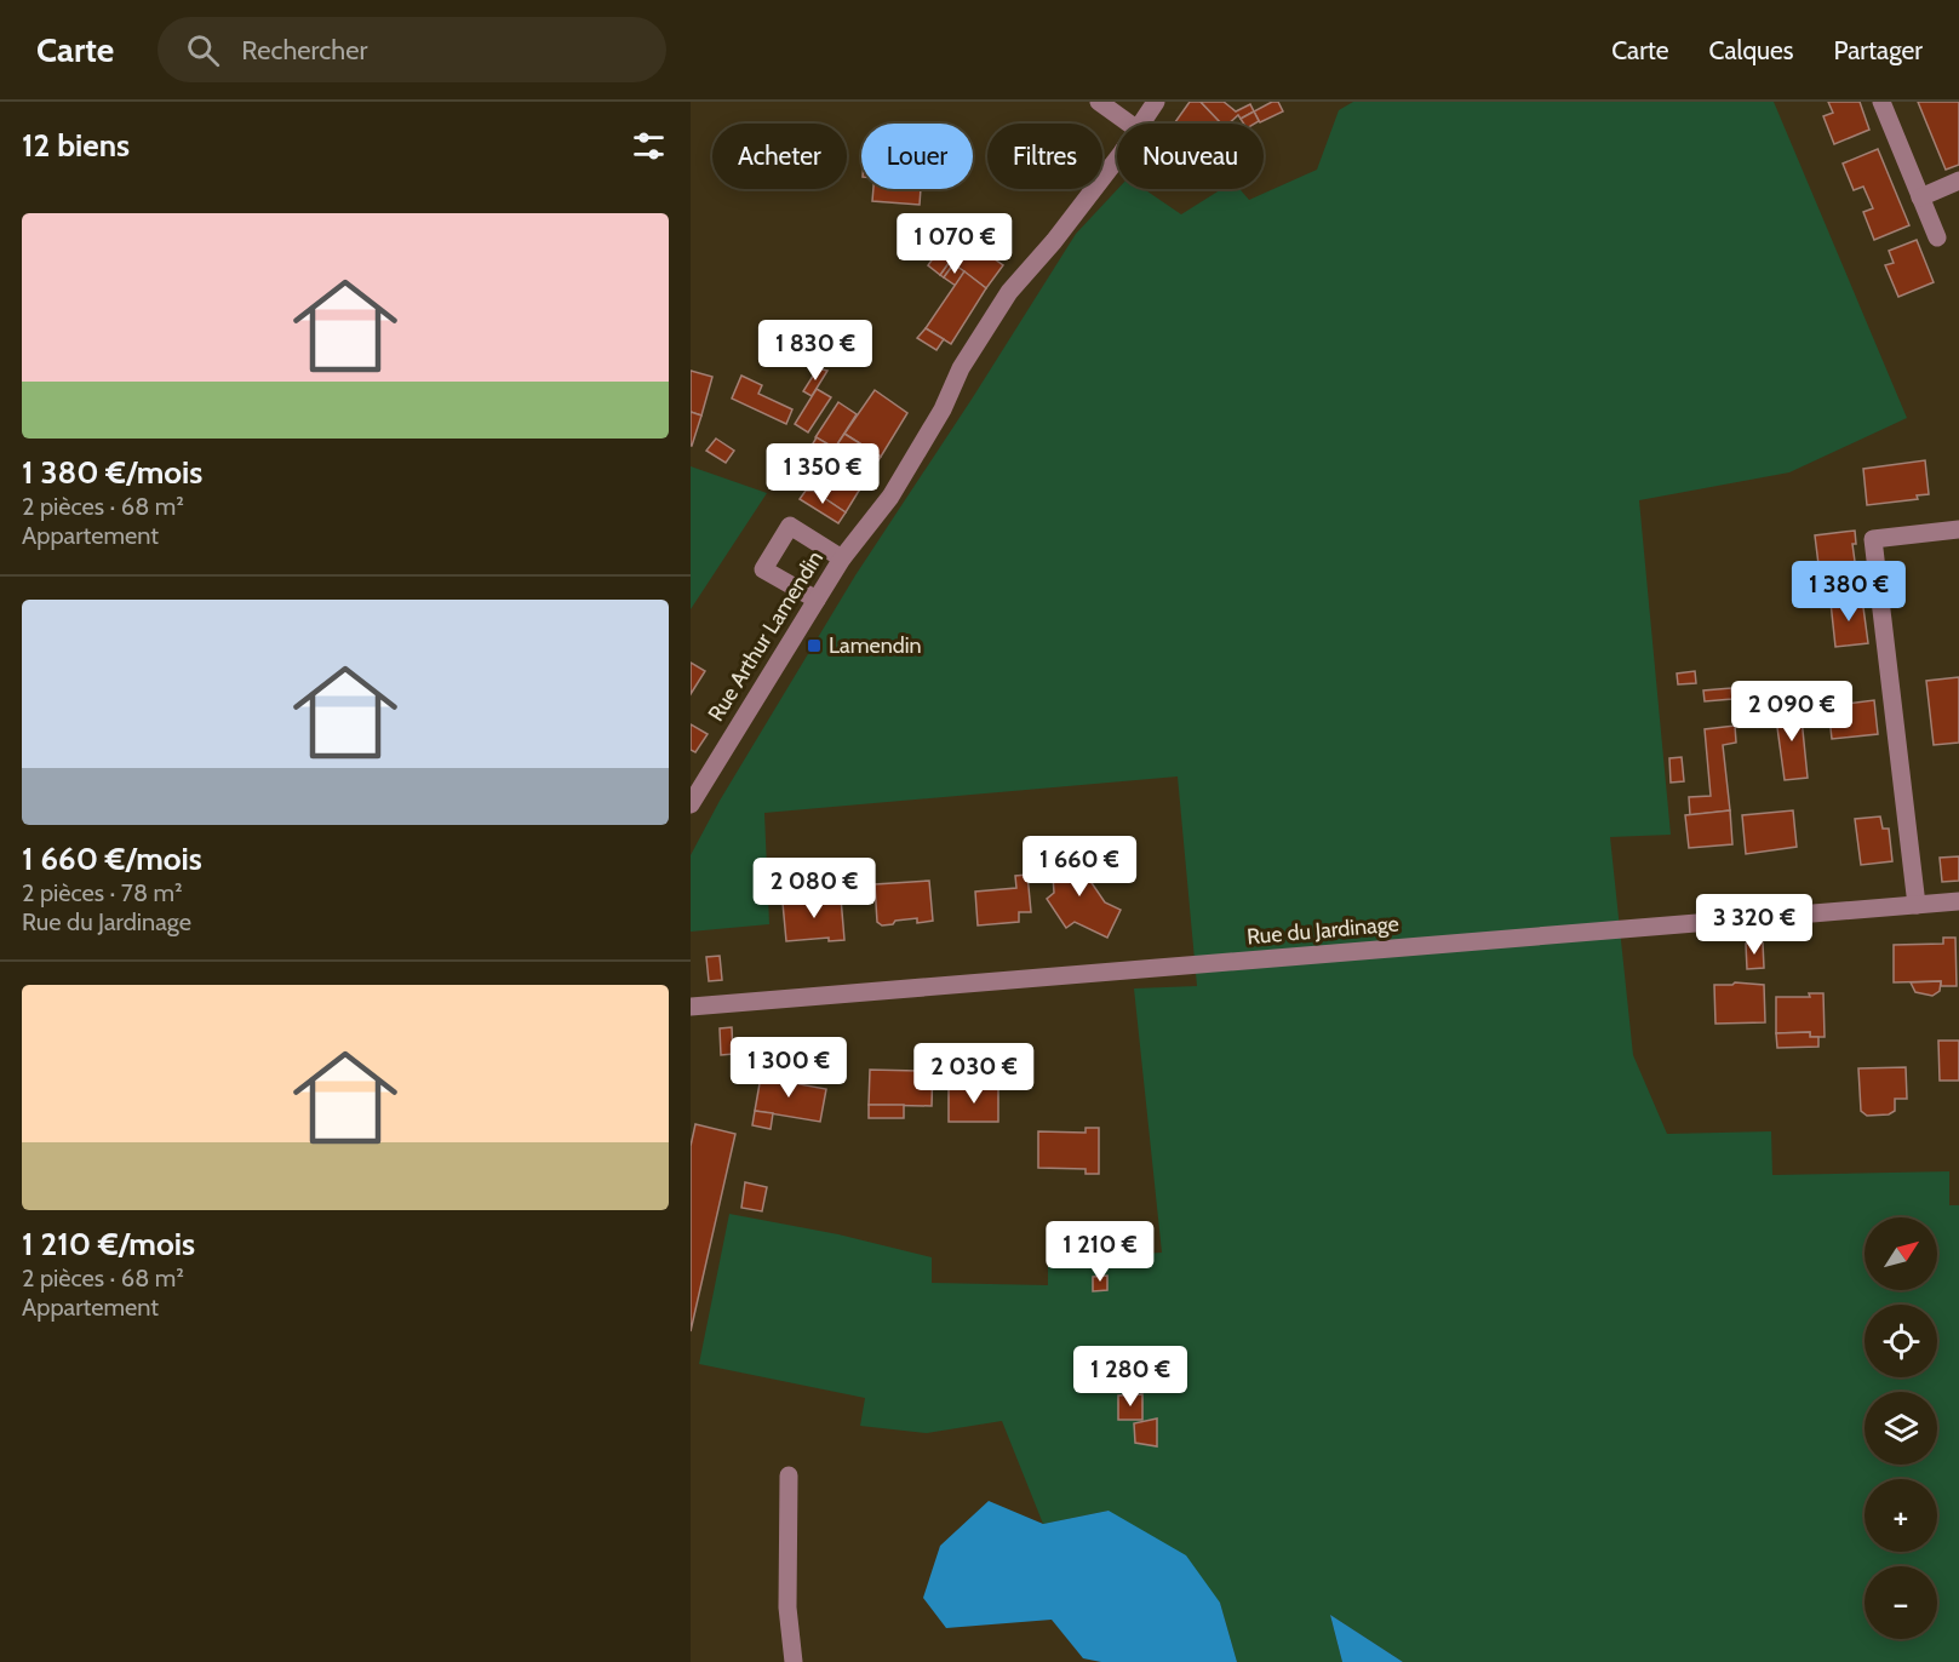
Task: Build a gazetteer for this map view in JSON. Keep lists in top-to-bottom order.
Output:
{
  "streets": {
    "street": ["Rue Arthur Lamendin", "Rue du Jardinage"]
  },
  "places": {
    "transit": ["Lamendin"]
  },
  "north": "top right",
  "page": {
    "header": "Carte",
    "search": "Rechercher",
    "nav": ["Carte", "Calques", "Partager"],
    "heading": "12 biens",
    "chip": [
      "Acheter",
      "Louer",
      "Filtres",
      "Nouveau"
    ],
    "list": [
      {
        "name": "1 380 €/mois",
        "note": "2 pièces · 68 m² · Appartement"
      },
      {
        "name": "1 660 €/mois",
        "note": "2 pièces · 78 m² · Rue du Jardinage"
      },
      {
        "name": "1 210 €/mois",
        "note": "2 pièces · 68 m² · Appartement"
      }
    ],
    "price": [
      "1 070 €",
      "1 830 €",
      "1 350 €",
      "1 380 €",
      "2 090 €",
      "1 660 €",
      "2 080 €",
      "3 320 €",
      "1 300 €",
      "2 030 €",
      "1 210 €",
      "1 280 €"
    ],
    "map_buttons": ["+", "−"]
  }
}
